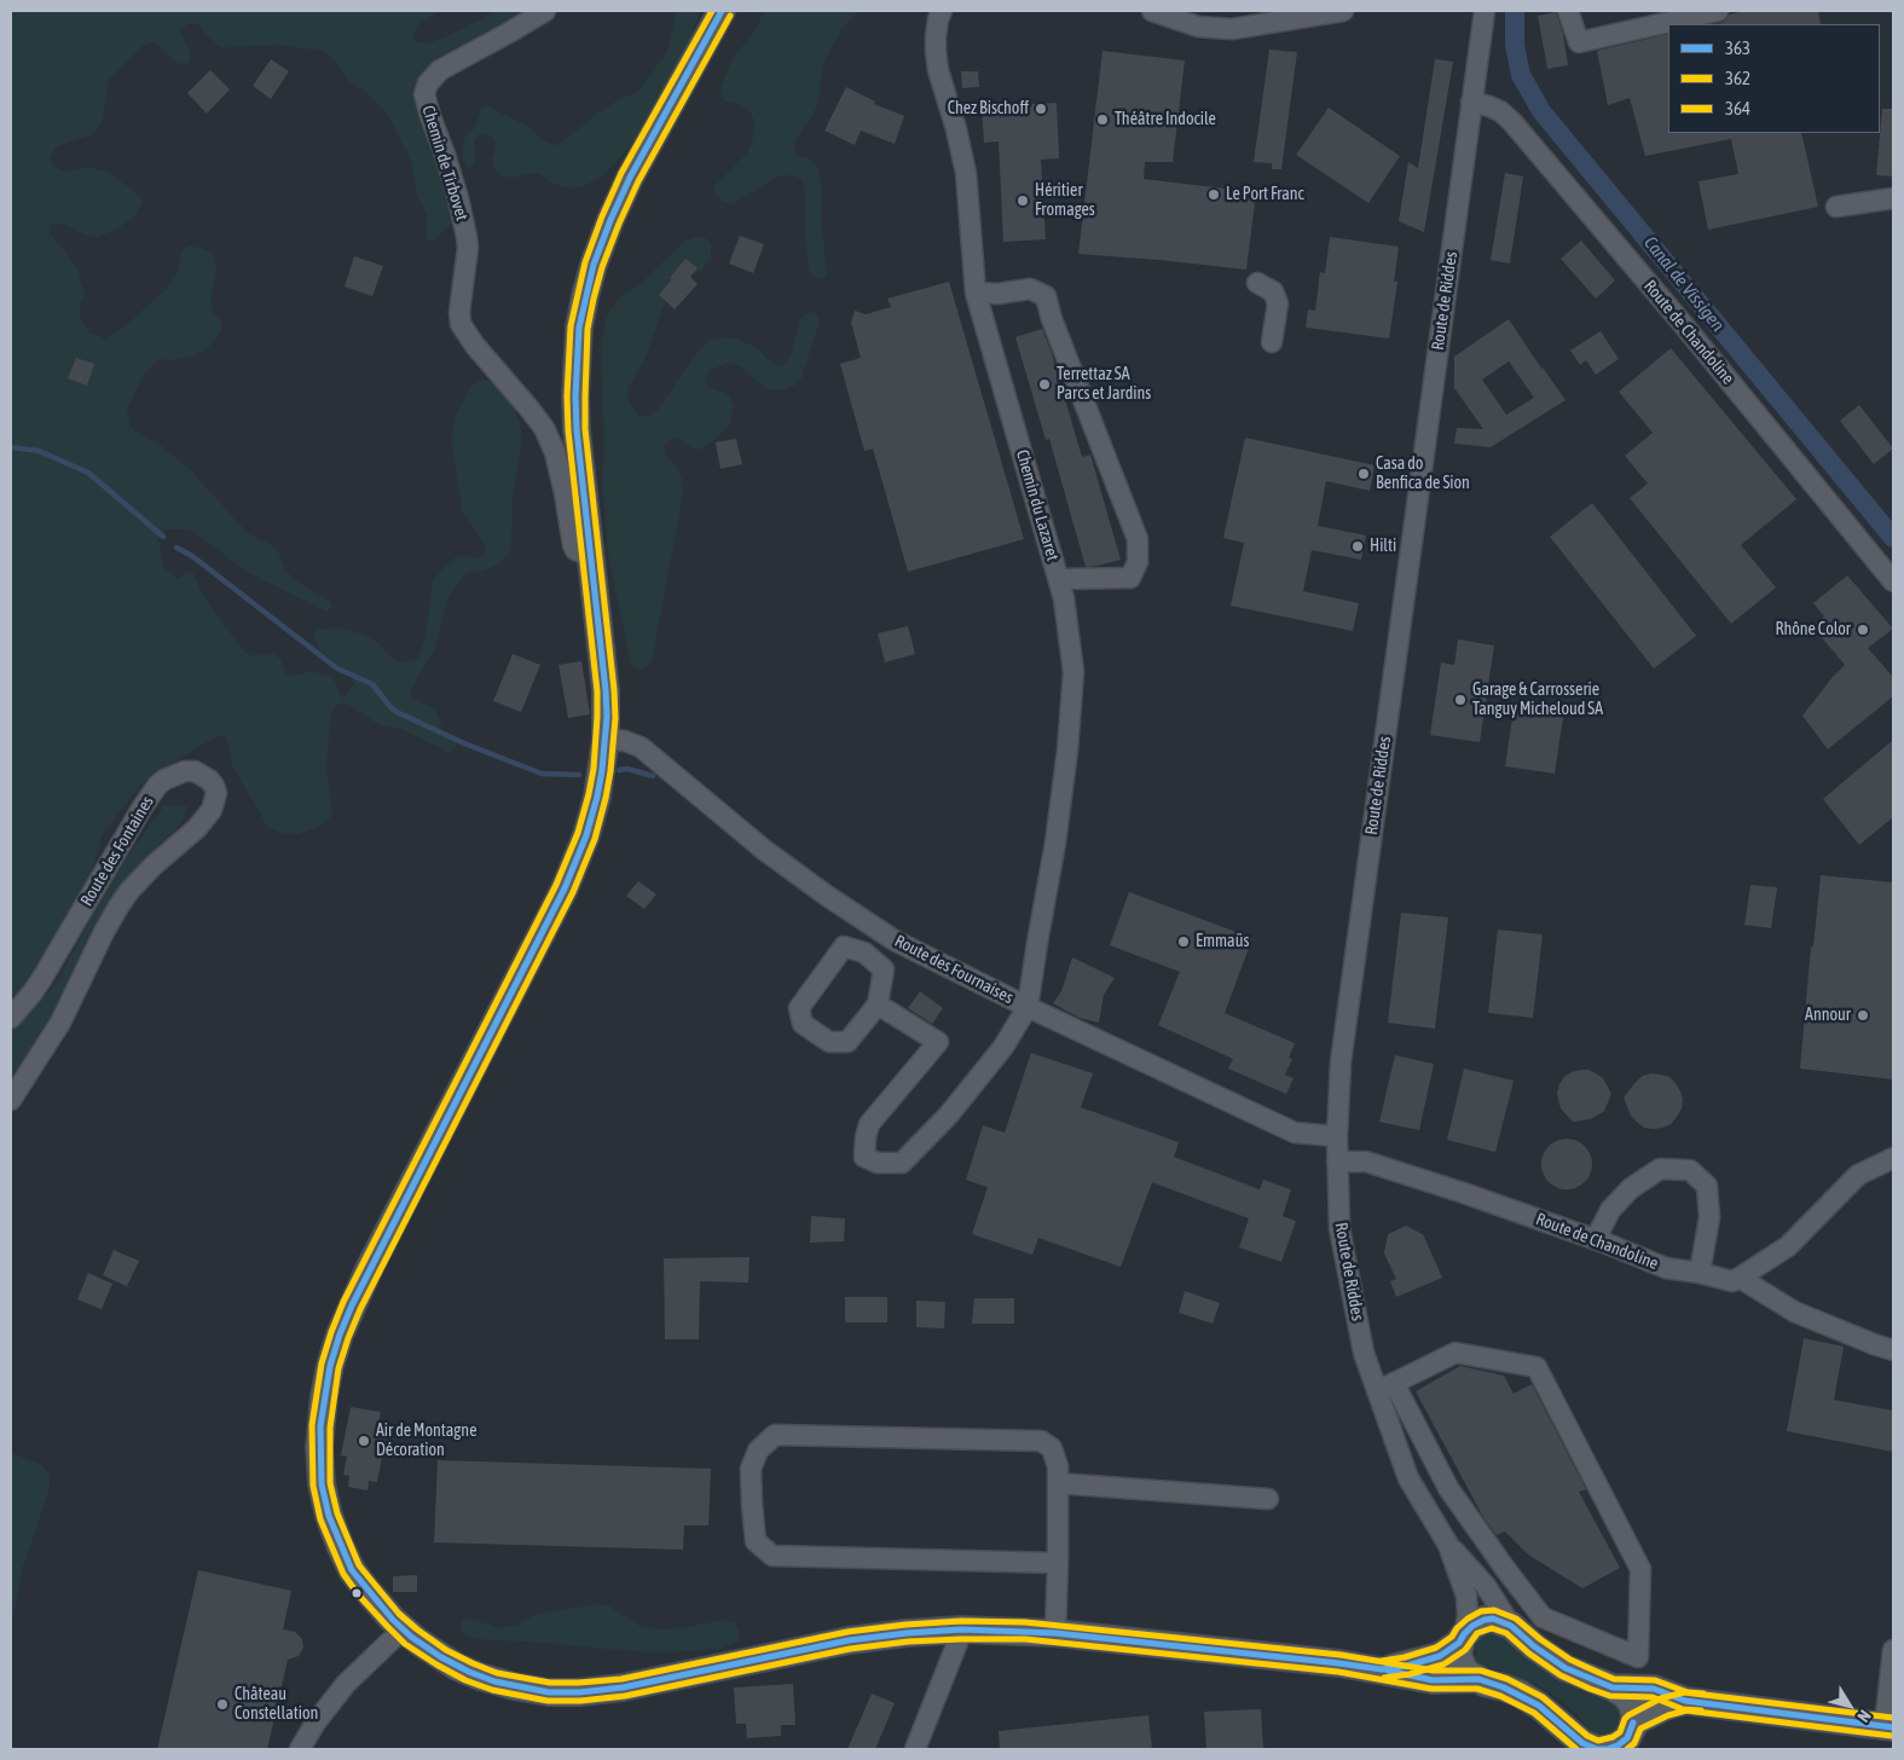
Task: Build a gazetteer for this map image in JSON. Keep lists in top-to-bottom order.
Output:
{
  "streets": {
    "street": [
      "Chemin de Tirbovet",
      "Route de Riddes",
      "Route de Chandoline",
      "Chemin du Lazaret",
      "Route des Fontaines",
      "Route des Fournaises"
    ]
  },
  "crossings": [
    ["Route de Riddes", "Route de Chandoline"],
    ["Route de Riddes", "Route des Fournaises"],
    ["Chemin du Lazaret", "Route des Fournaises"]
  ],
  "water": ["Canal de Vissigen"],
  "places": [
    "Chez Bischoff",
    "Théâtre Indocile",
    "Le Port Franc",
    "Héritier Fromages",
    "Terrettaz SA Parcs et Jardins",
    "Casa do Benfica de Sion",
    "Hilti",
    "Rhône Color",
    "Garage & Carrosserie Tanguy Micheloud SA",
    "Emmaüs",
    "Annour",
    "Air de Montagne Décoration",
    "Château Constellation"
  ],
  "lines": ["transit line 363", "transit line 362", "transit line 364"],
  "legend": ["363", "362", "364"],
  "north": "bottom right"
}
